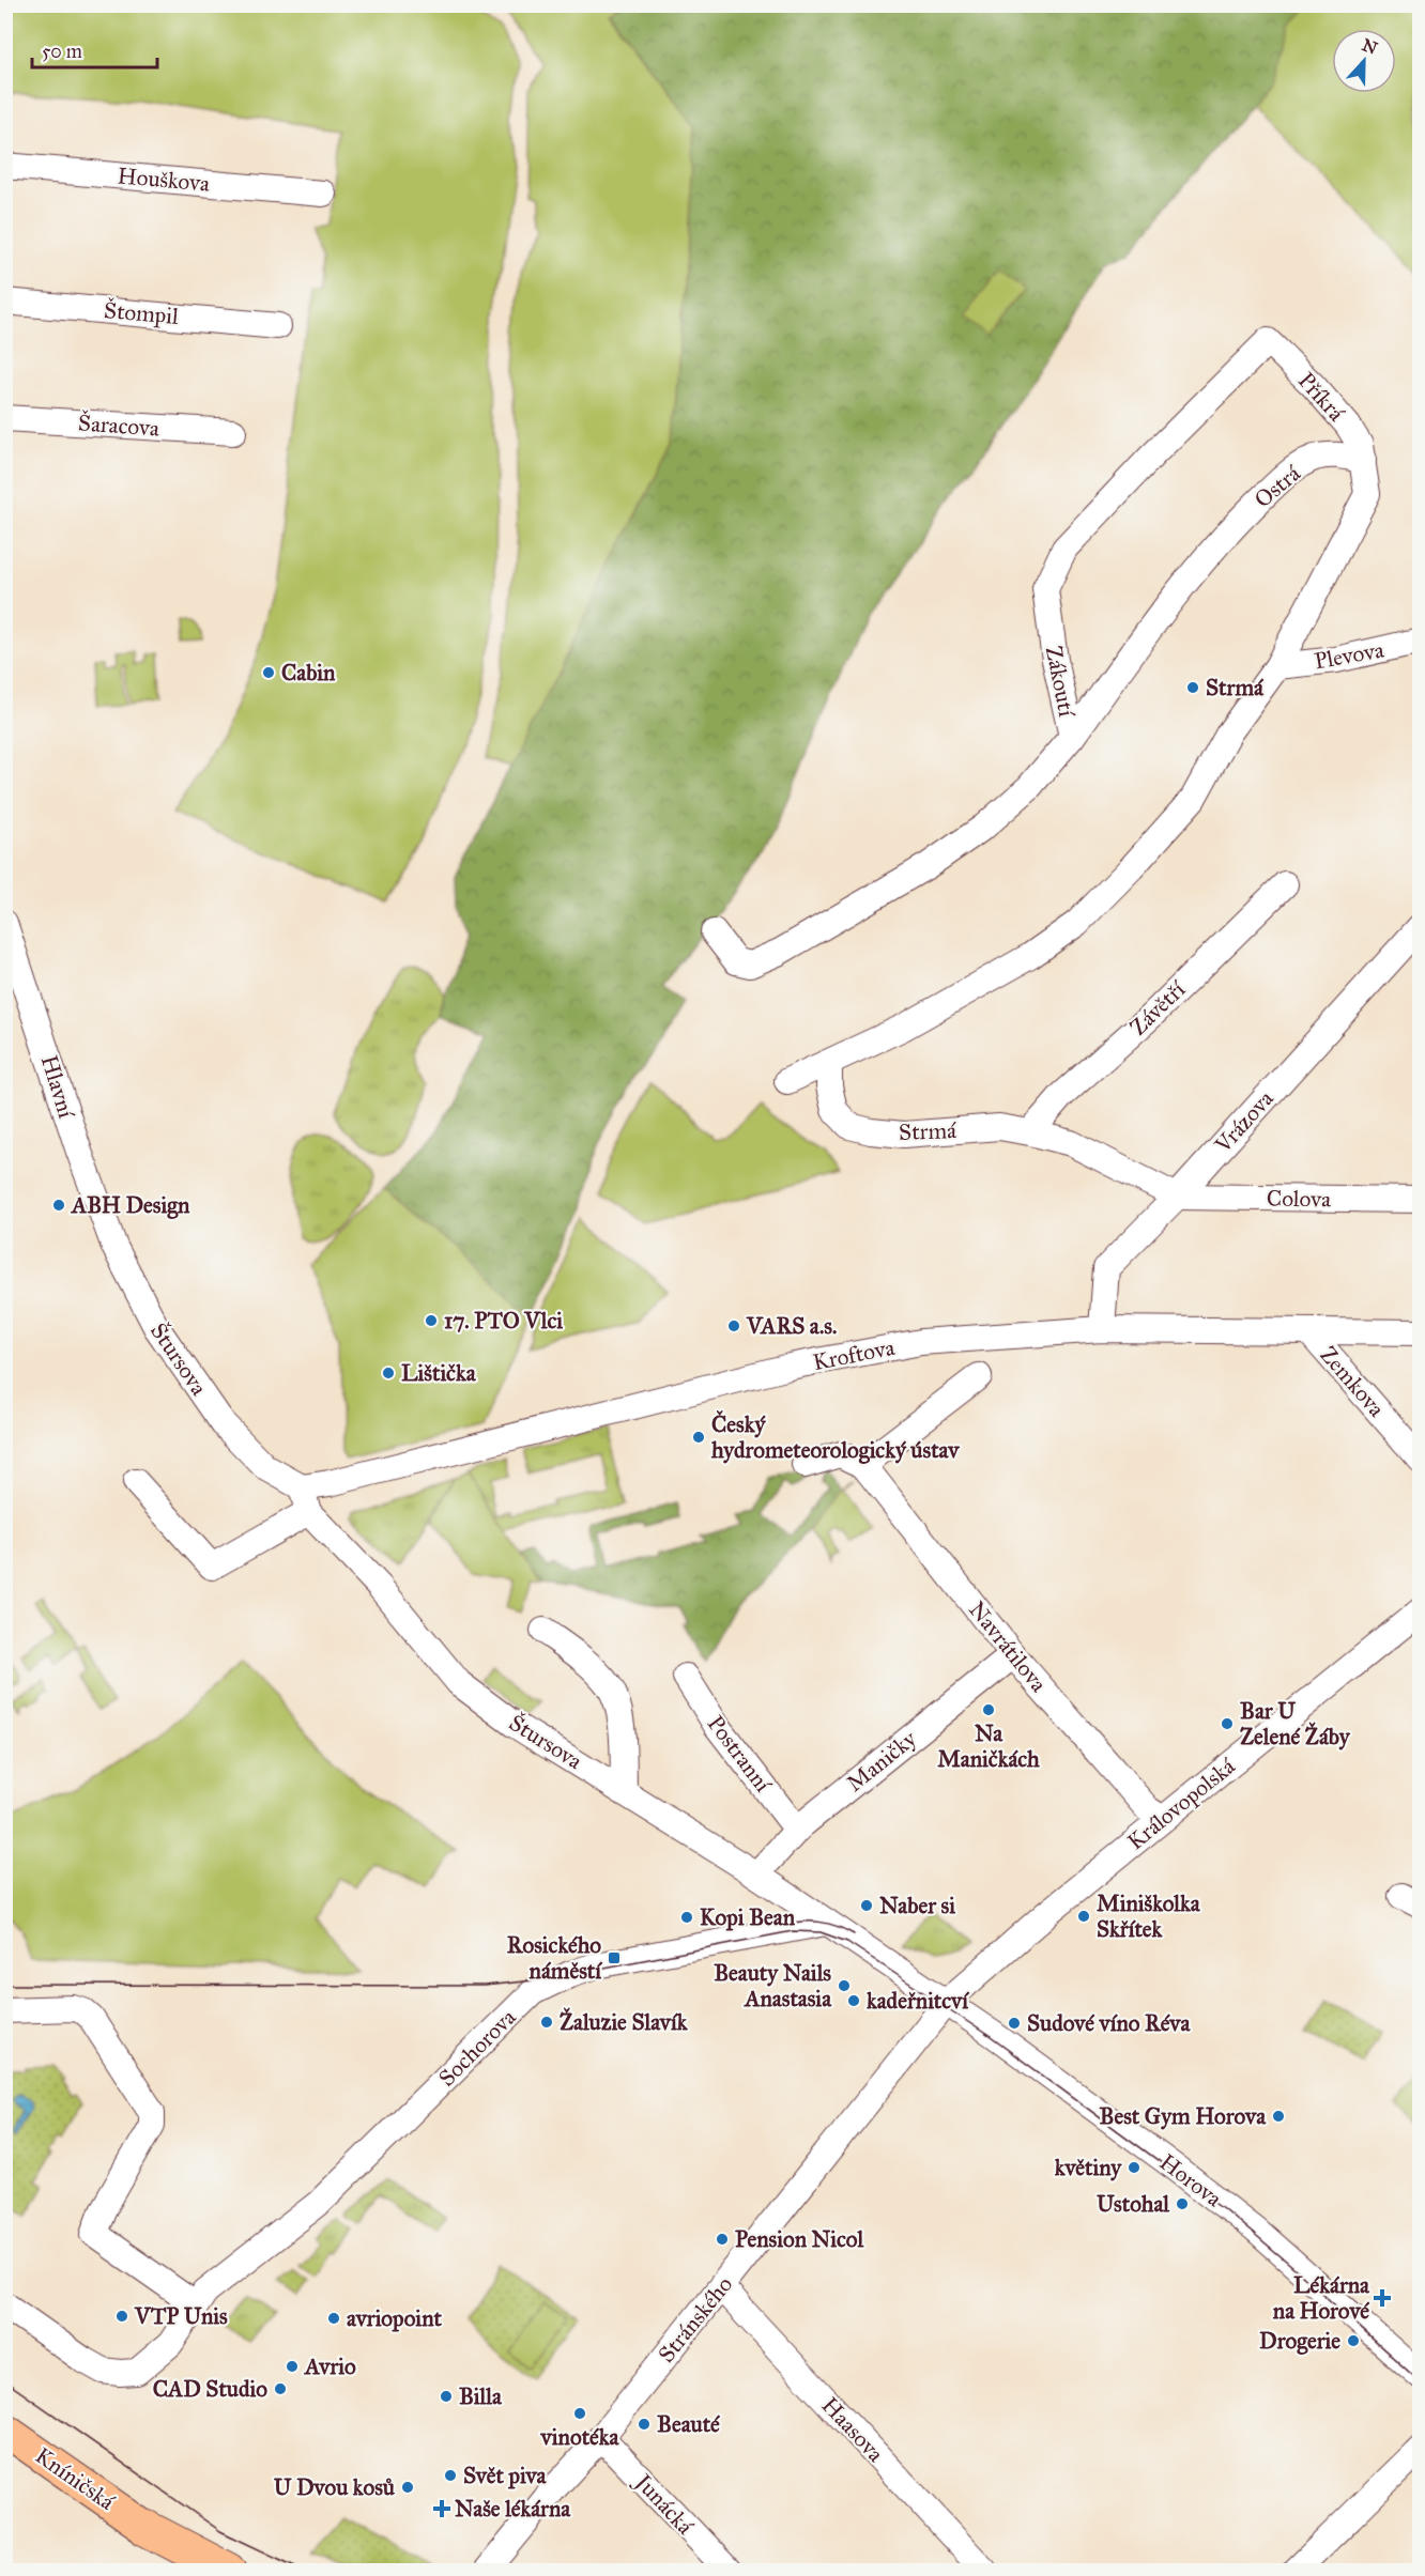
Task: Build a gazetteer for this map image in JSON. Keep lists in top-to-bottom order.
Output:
{
  "streets": {
    "main road": ["Kníničská"],
    "street": [
      "Houškova",
      "Štompil",
      "Příkrá",
      "Šaracova",
      "Ostrá",
      "Plevova",
      "Zákoutí",
      "Závětří",
      "Hlavní",
      "Vrázova",
      "Strmá",
      "Colova",
      "Kroftova",
      "Štursova",
      "Zemkova",
      "Navrátilova",
      "Postranní",
      "Maničky",
      "Královopolská",
      "Sochorova",
      "Horova",
      "Stránského",
      "Haasova",
      "Junácká"
    ]
  },
  "crossings": [
    ["Příkrá", "Ostrá"],
    ["Příkrá", "Zákoutí"],
    ["Ostrá", "Zákoutí"],
    ["Závětří", "Strmá"],
    ["Hlavní", "Štursova"],
    ["Vrázova", "Strmá"],
    ["Vrázova", "Colova"],
    ["Vrázova", "Kroftova"],
    ["Strmá", "Colova"],
    ["Kroftova", "Štursova"],
    ["Kroftova", "Zemkova"],
    ["Štursova", "Maničky"],
    ["Štursova", "Sochorova"],
    ["Navrátilova", "Maničky"],
    ["Navrátilova", "Královopolská"],
    ["Postranní", "Maničky"],
    ["Královopolská", "Horova"],
    ["Královopolská", "Stránského"],
    ["Horova", "Stránského"],
    ["Stránského", "Haasova"],
    ["Stránského", "Junácká"]
  ],
  "places": {
    "other": [
      "Cabin",
      "Strmá",
      "ABH Design",
      "17. PTO Vlci",
      "VARS a.s.",
      "Lištička",
      "Český hydrometeorologický ústav",
      "Na Maničkách",
      "Bar U Zelené Žáby",
      "Naber si",
      "Miniškolka Skřítek",
      "Kopi Bean",
      "Beauty Nails Anastasia",
      "kadeřnitcví",
      "Žaluzie Slavík",
      "Sudové víno Réva",
      "Best Gym Horova",
      "květiny",
      "Ustohal",
      "Pension Nicol",
      "VTP Unis",
      "avriopoint",
      "Drogerie",
      "Avrio",
      "CAD Studio",
      "Billa",
      "vinotéka",
      "Beauté",
      "Svět piva",
      "U Dvou kosů"
    ],
    "transit": ["Rosického náměstí"],
    "health": ["Lékárna na Horové", "Naše lékárna"]
  },
  "scale_bar": "50 m",
  "north": "top"
}
